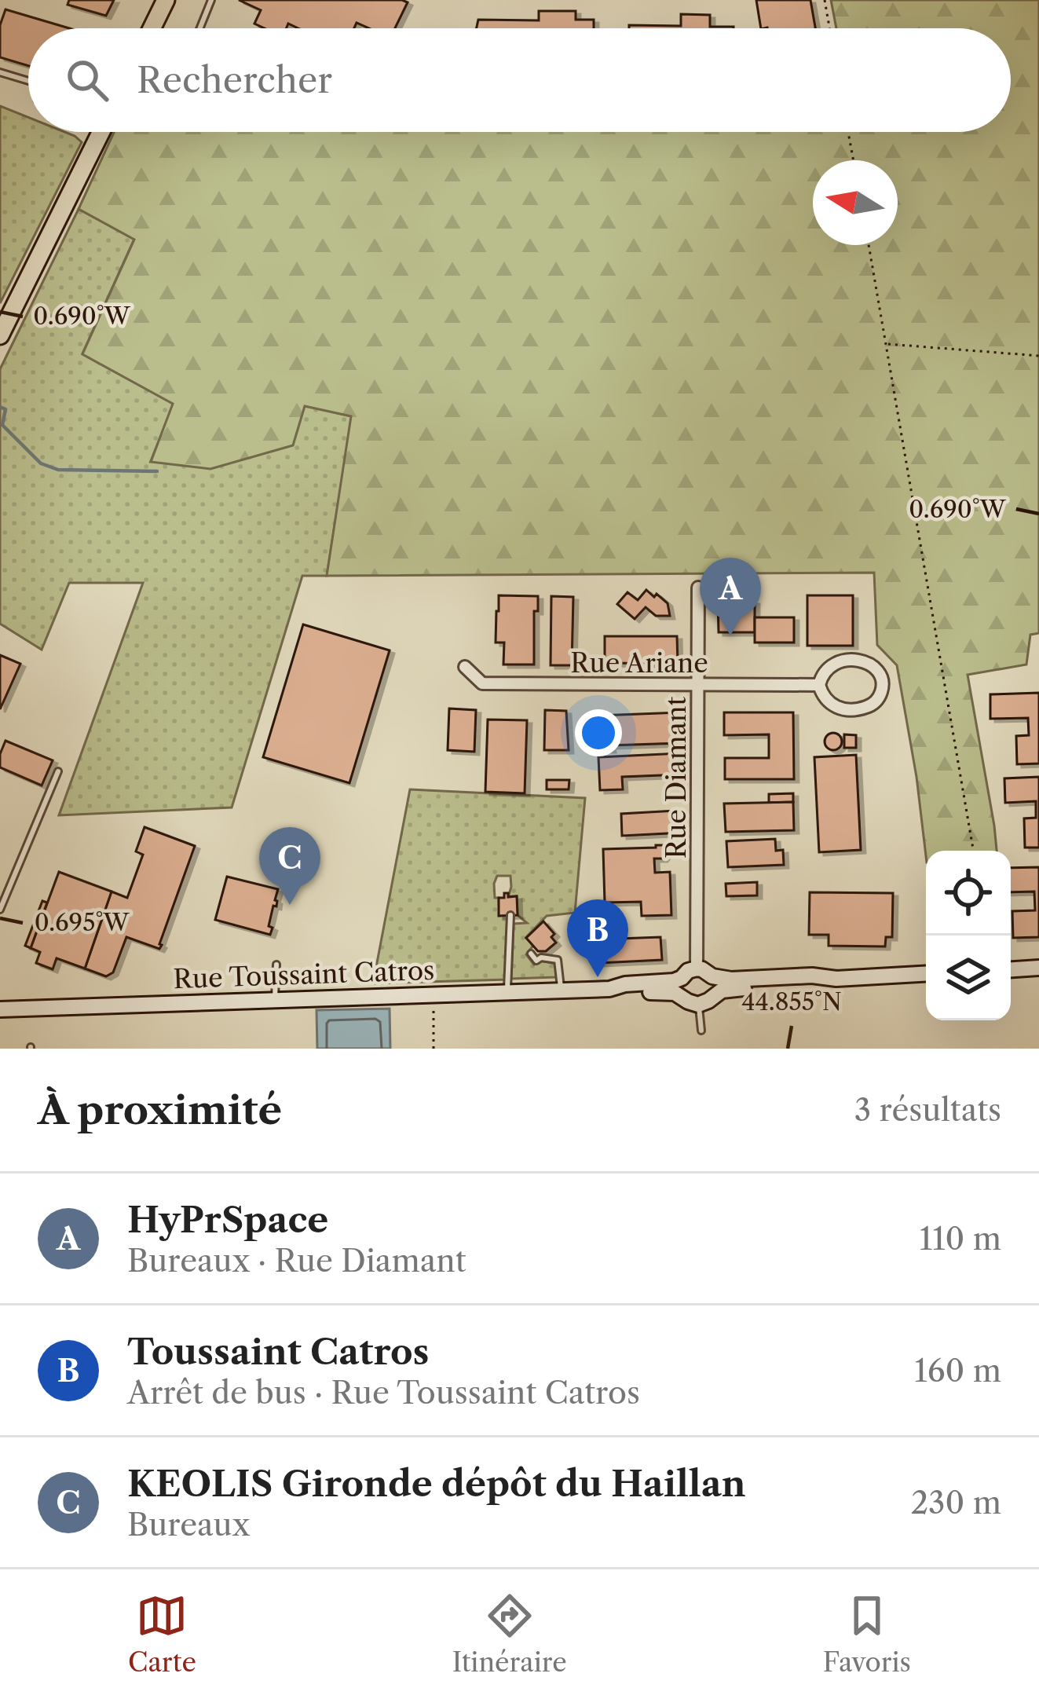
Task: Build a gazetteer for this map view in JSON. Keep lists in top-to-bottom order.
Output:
{
  "streets": {
    "street": ["Rue Ariane", "Rue Diamant", "Rue Toussaint Catros"]
  },
  "crossings": [
    ["Rue Ariane", "Rue Diamant"],
    ["Rue Diamant", "Rue Toussaint Catros"]
  ],
  "north": "left",
  "page": {
    "search": "Rechercher",
    "pins": ["A", "C", "B"],
    "heading": ["À proximité", "3 résultats"],
    "list": [
      {
        "mark": "A",
        "name": "HyPrSpace",
        "note": "Bureaux · Rue Diamant",
        "value": "110 m"
      },
      {
        "mark": "B",
        "name": "Toussaint Catros",
        "note": "Arrêt de bus · Rue Toussaint Catros",
        "value": "160 m"
      },
      {
        "mark": "C",
        "name": "KEOLIS Gironde dépôt du Haillan",
        "note": "Bureaux",
        "value": "230 m"
      }
    ],
    "nav": ["Carte", "Itinéraire", "Favoris"]
  },
  "coordinates": ["0.690°W", "0.695°W", "44.855°N"]
}
